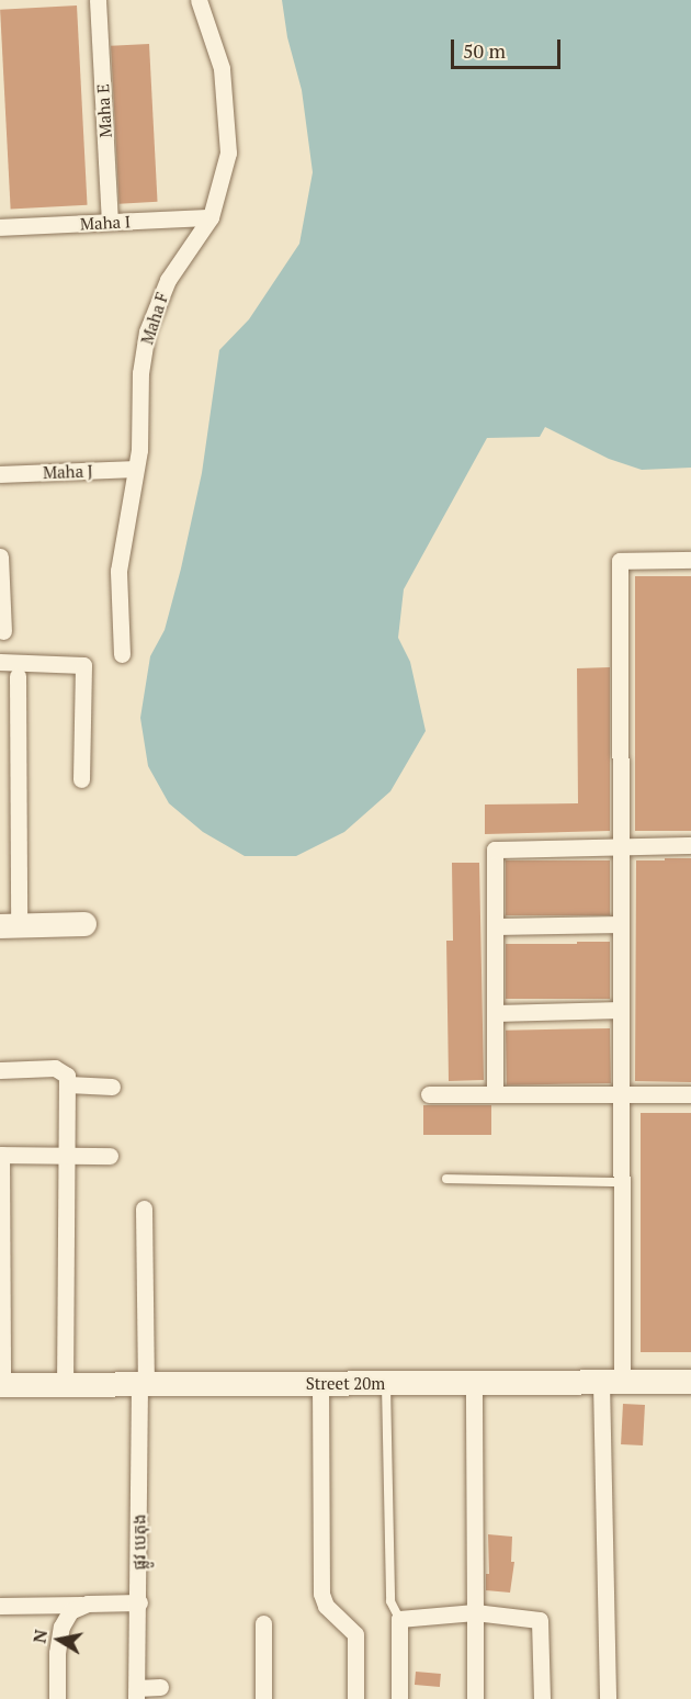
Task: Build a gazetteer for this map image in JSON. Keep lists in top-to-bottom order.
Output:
{
  "streets": {
    "street": [
      "Maha E",
      "Maha I",
      "Maha F",
      "Maha J",
      "Street 20m",
      "ផ្លូវ បេតុង"
    ]
  },
  "crossings": [
    ["Maha E", "Maha I"],
    ["Maha I", "Maha F"],
    ["Maha F", "Maha J"],
    ["Street 20m", "ផ្លូវ បេតុង"]
  ],
  "scale_bar": "50 m",
  "north": "left"
}
